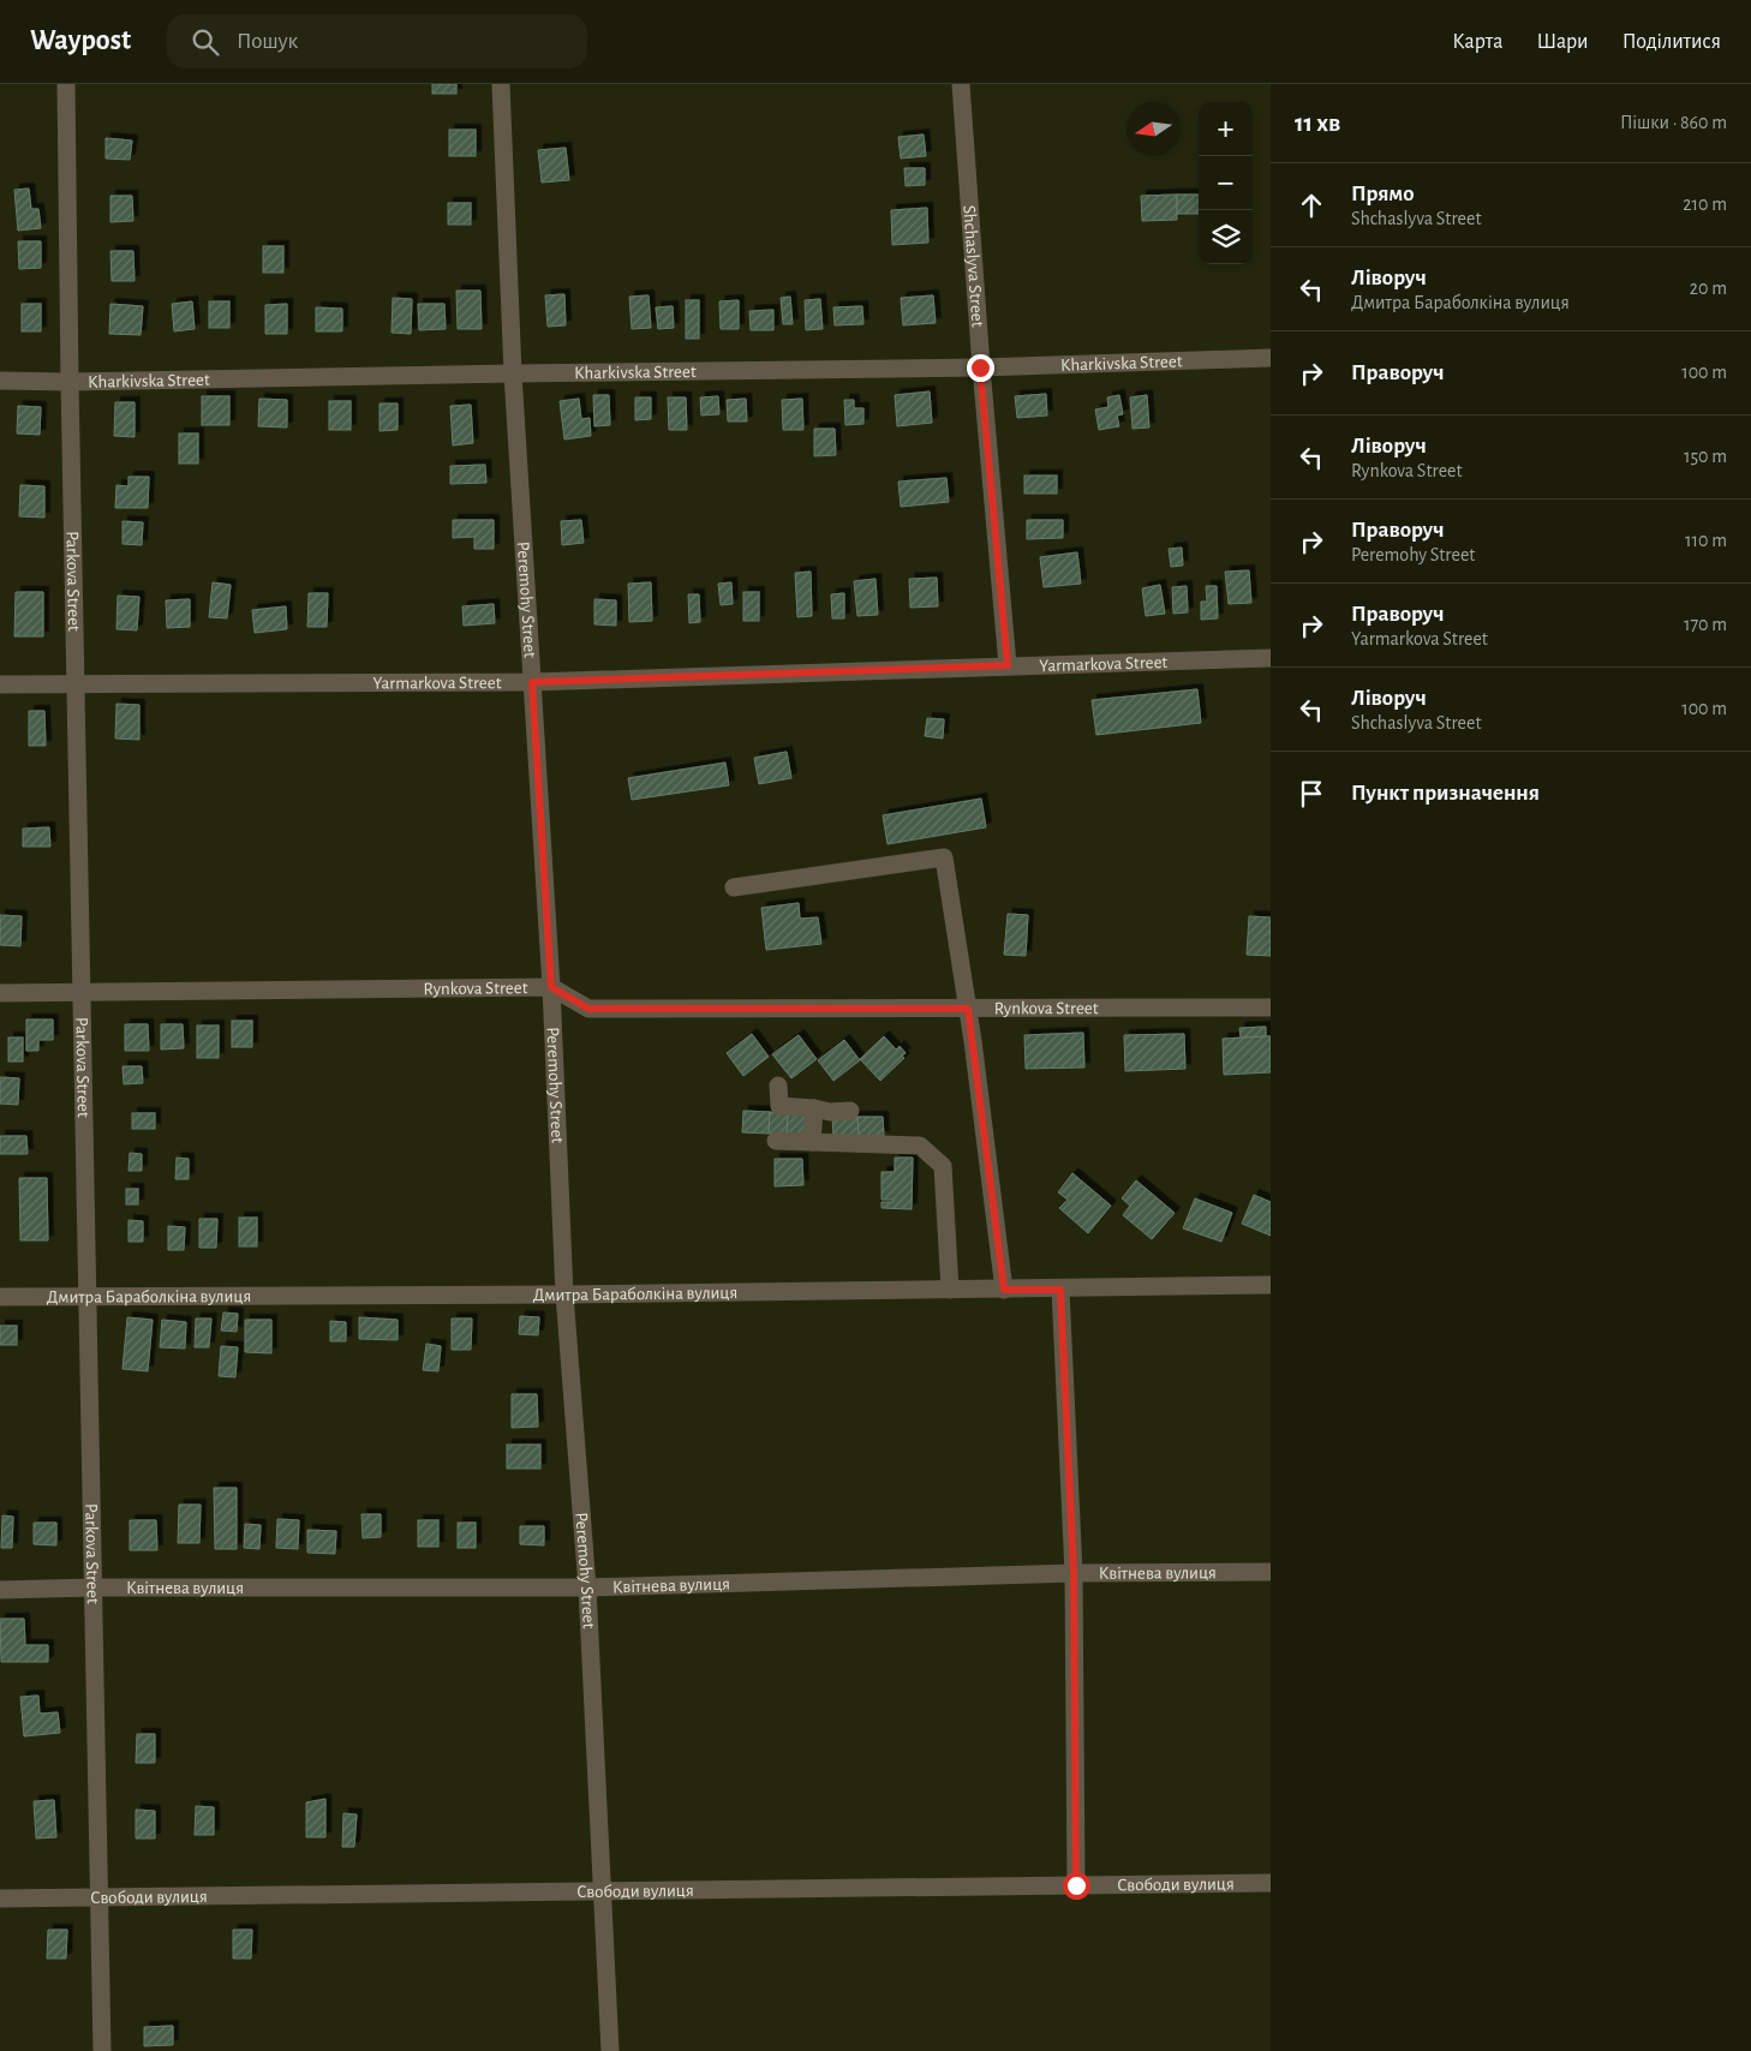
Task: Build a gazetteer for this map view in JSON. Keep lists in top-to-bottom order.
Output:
{
  "streets": {
    "street": [
      "Shchaslyva Street",
      "Kharkivska Street",
      "Parkova Street",
      "Peremohy Street",
      "Yarmarkova Street",
      "Rynkova Street",
      "Дмитра Бараболкіна вулиця",
      "Квітнева вулиця",
      "Свободи вулиця"
    ]
  },
  "crossings": [
    ["Shchaslyva Street", "Kharkivska Street"],
    ["Shchaslyva Street", "Yarmarkova Street"],
    ["Kharkivska Street", "Parkova Street"],
    ["Kharkivska Street", "Peremohy Street"],
    ["Parkova Street", "Yarmarkova Street"],
    ["Parkova Street", "Rynkova Street"],
    ["Parkova Street", "Дмитра Бараболкіна вулиця"],
    ["Parkova Street", "Квітнева вулиця"],
    ["Parkova Street", "Свободи вулиця"],
    ["Peremohy Street", "Yarmarkova Street"],
    ["Peremohy Street", "Rynkova Street"],
    ["Peremohy Street", "Дмитра Бараболкіна вулиця"],
    ["Peremohy Street", "Квітнева вулиця"],
    ["Peremohy Street", "Свободи вулиця"]
  ],
  "north": "left",
  "page": {
    "header": "Waypost",
    "search": "Пошук",
    "nav": ["Карта", "Шари", "Поділитися"],
    "heading": ["11 хв", "Пішки · 860 m"],
    "map_buttons": ["+", "−"],
    "list": [
      ["Прямо", "Shchaslyva Street", "210 m"],
      ["Ліворуч", "Дмитра Бараболкіна вулиця", "20 m"],
      ["Праворуч", "100 m"],
      ["Ліворуч", "Rynkova Street", "150 m"],
      ["Праворуч", "Peremohy Street", "110 m"],
      ["Праворуч", "Yarmarkova Street", "170 m"],
      ["Ліворуч", "Shchaslyva Street", "100 m"],
      "Пункт призначення"
    ]
  }
}
